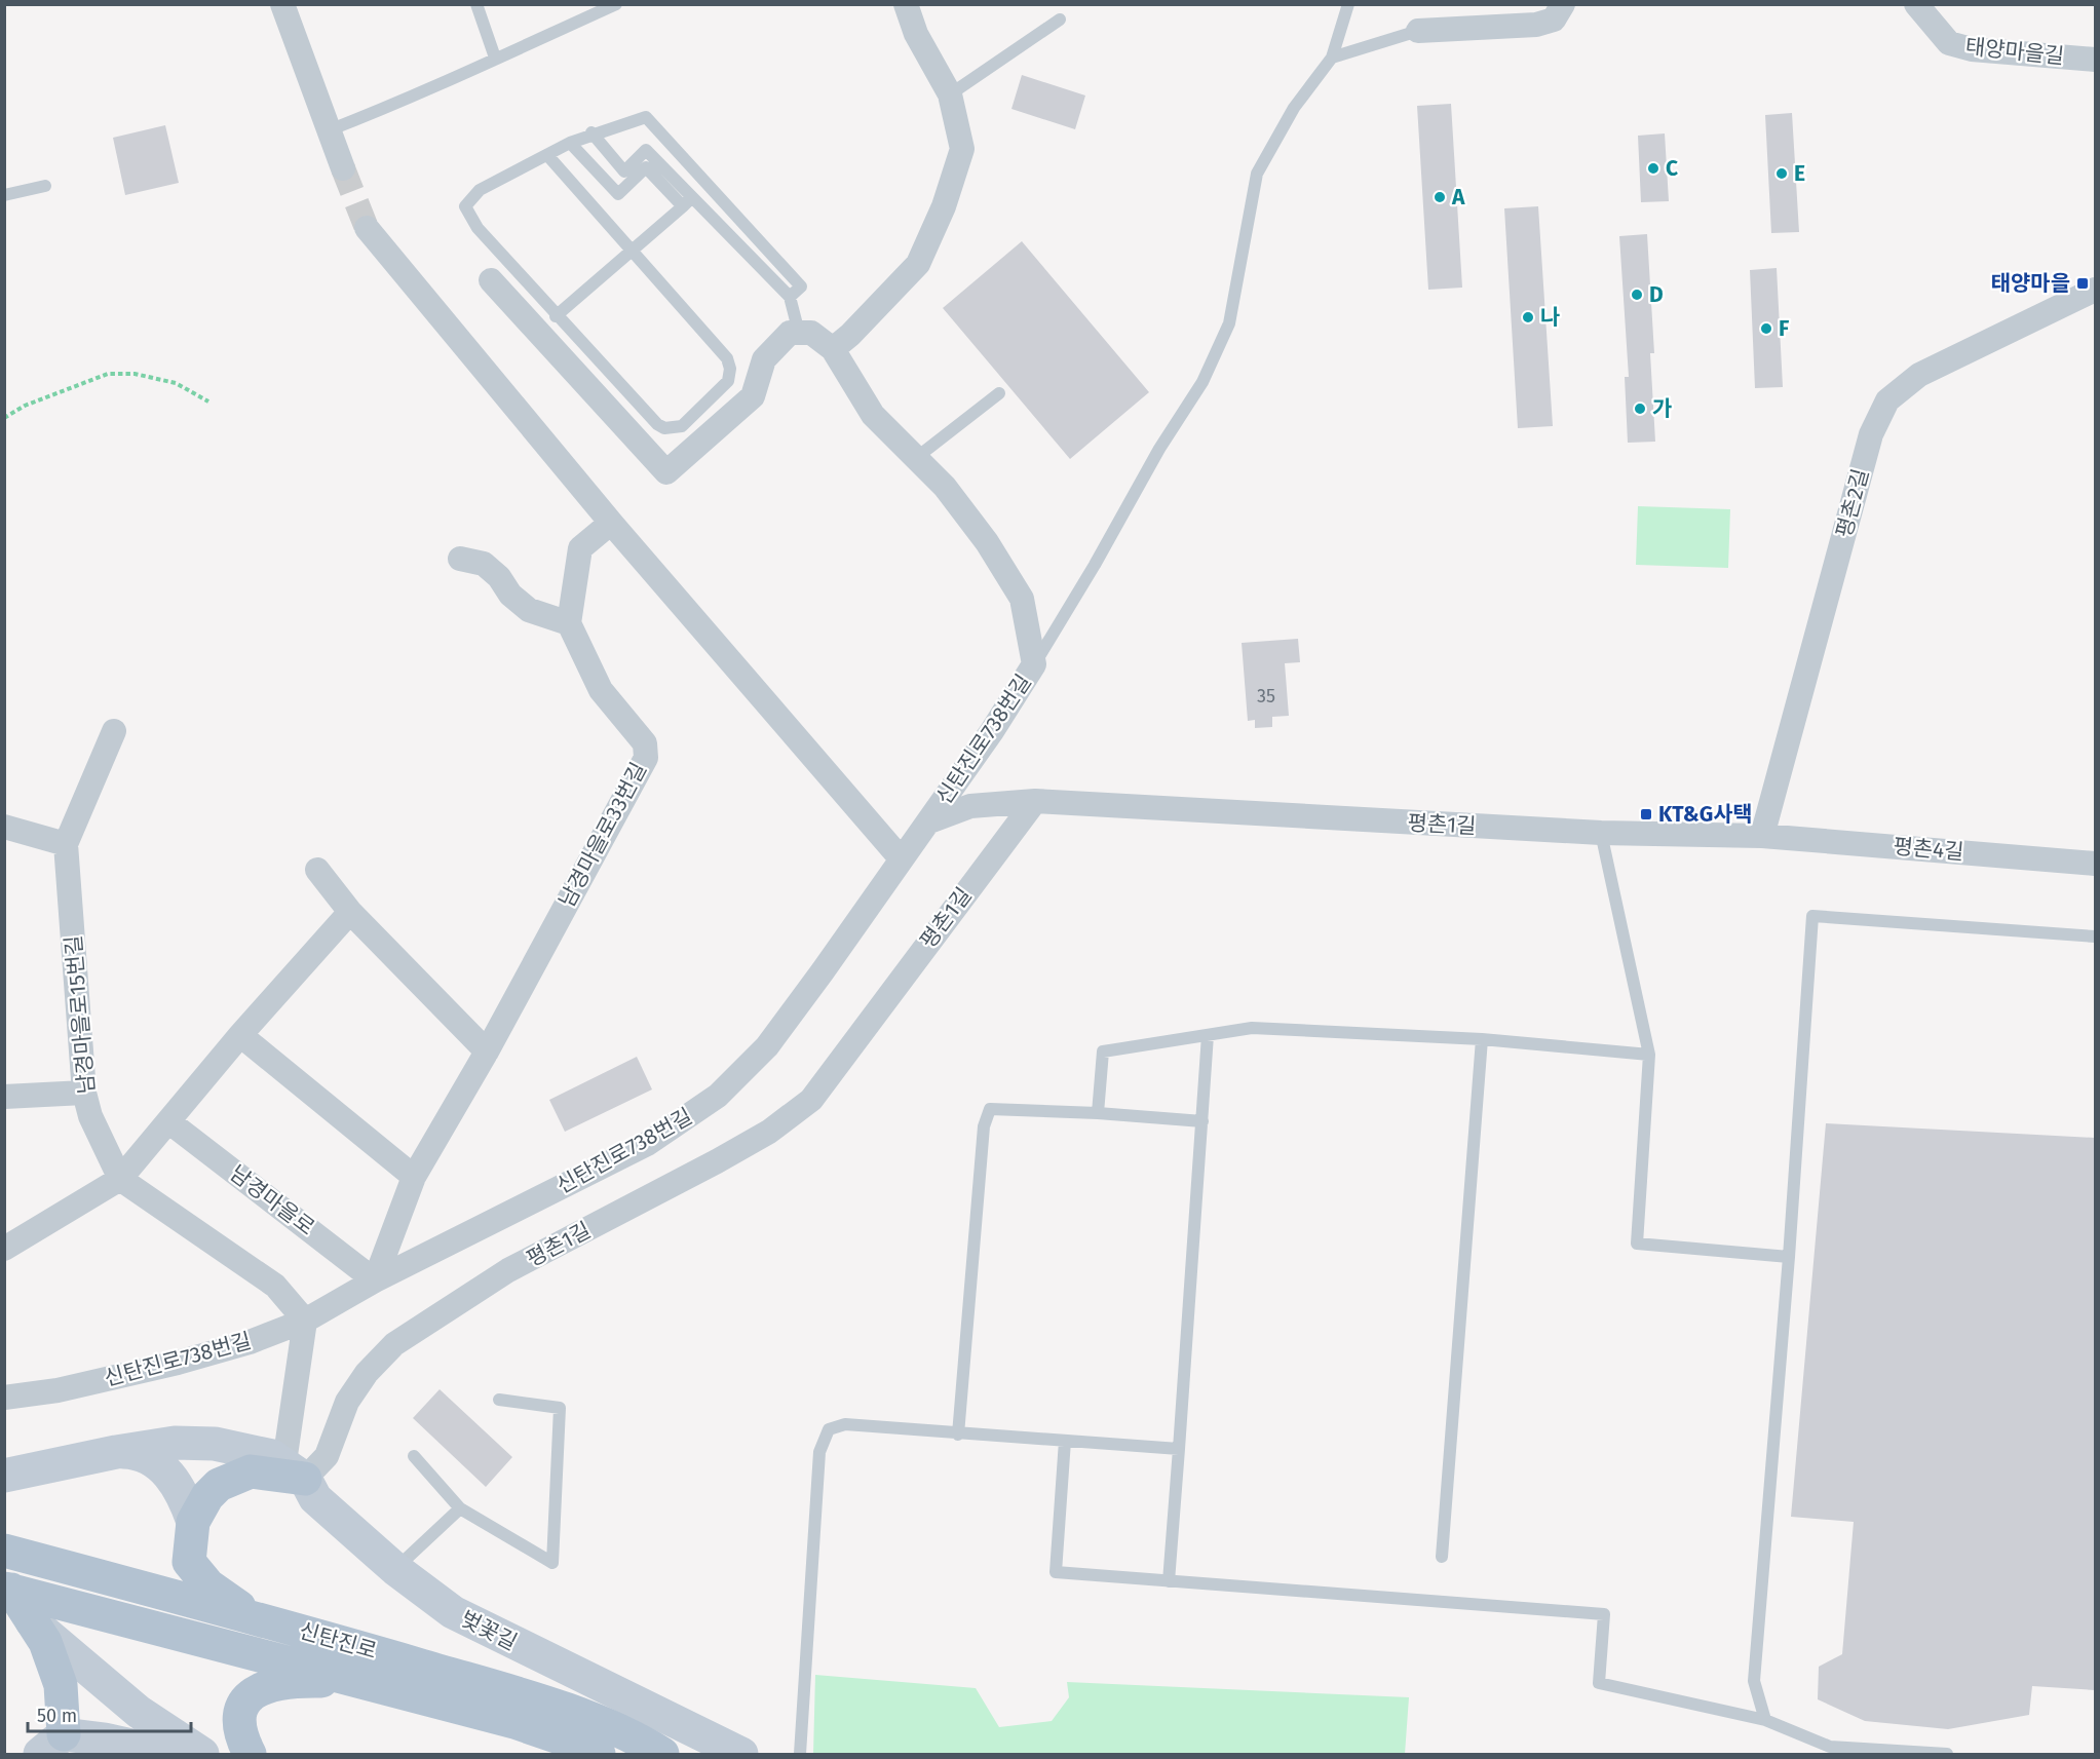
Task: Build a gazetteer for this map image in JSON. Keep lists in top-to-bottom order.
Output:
{
  "streets": {
    "main road": ["신탄진로"],
    "street": [
      "태양마을길",
      "평촌2길",
      "신탄진로738번길",
      "평촌1길",
      "남경마을로33번길",
      "평촌4길",
      "남경마을로15번길",
      "남경마을로",
      "벚꽃길"
    ]
  },
  "crossings": [
    ["평촌2길", "평촌1길"],
    ["평촌2길", "평촌4길"],
    ["신탄진로738번길", "남경마을로"],
    ["평촌1길", "평촌4길"],
    ["평촌1길", "벚꽃길"]
  ],
  "places": {
    "other": [
      "C",
      "E",
      "A",
      "D",
      "나",
      "F",
      "가"
    ],
    "transit": ["태양마을", "KT&G사택"]
  },
  "house_numbers": ["35"],
  "scale_bar": "50 m"
}
